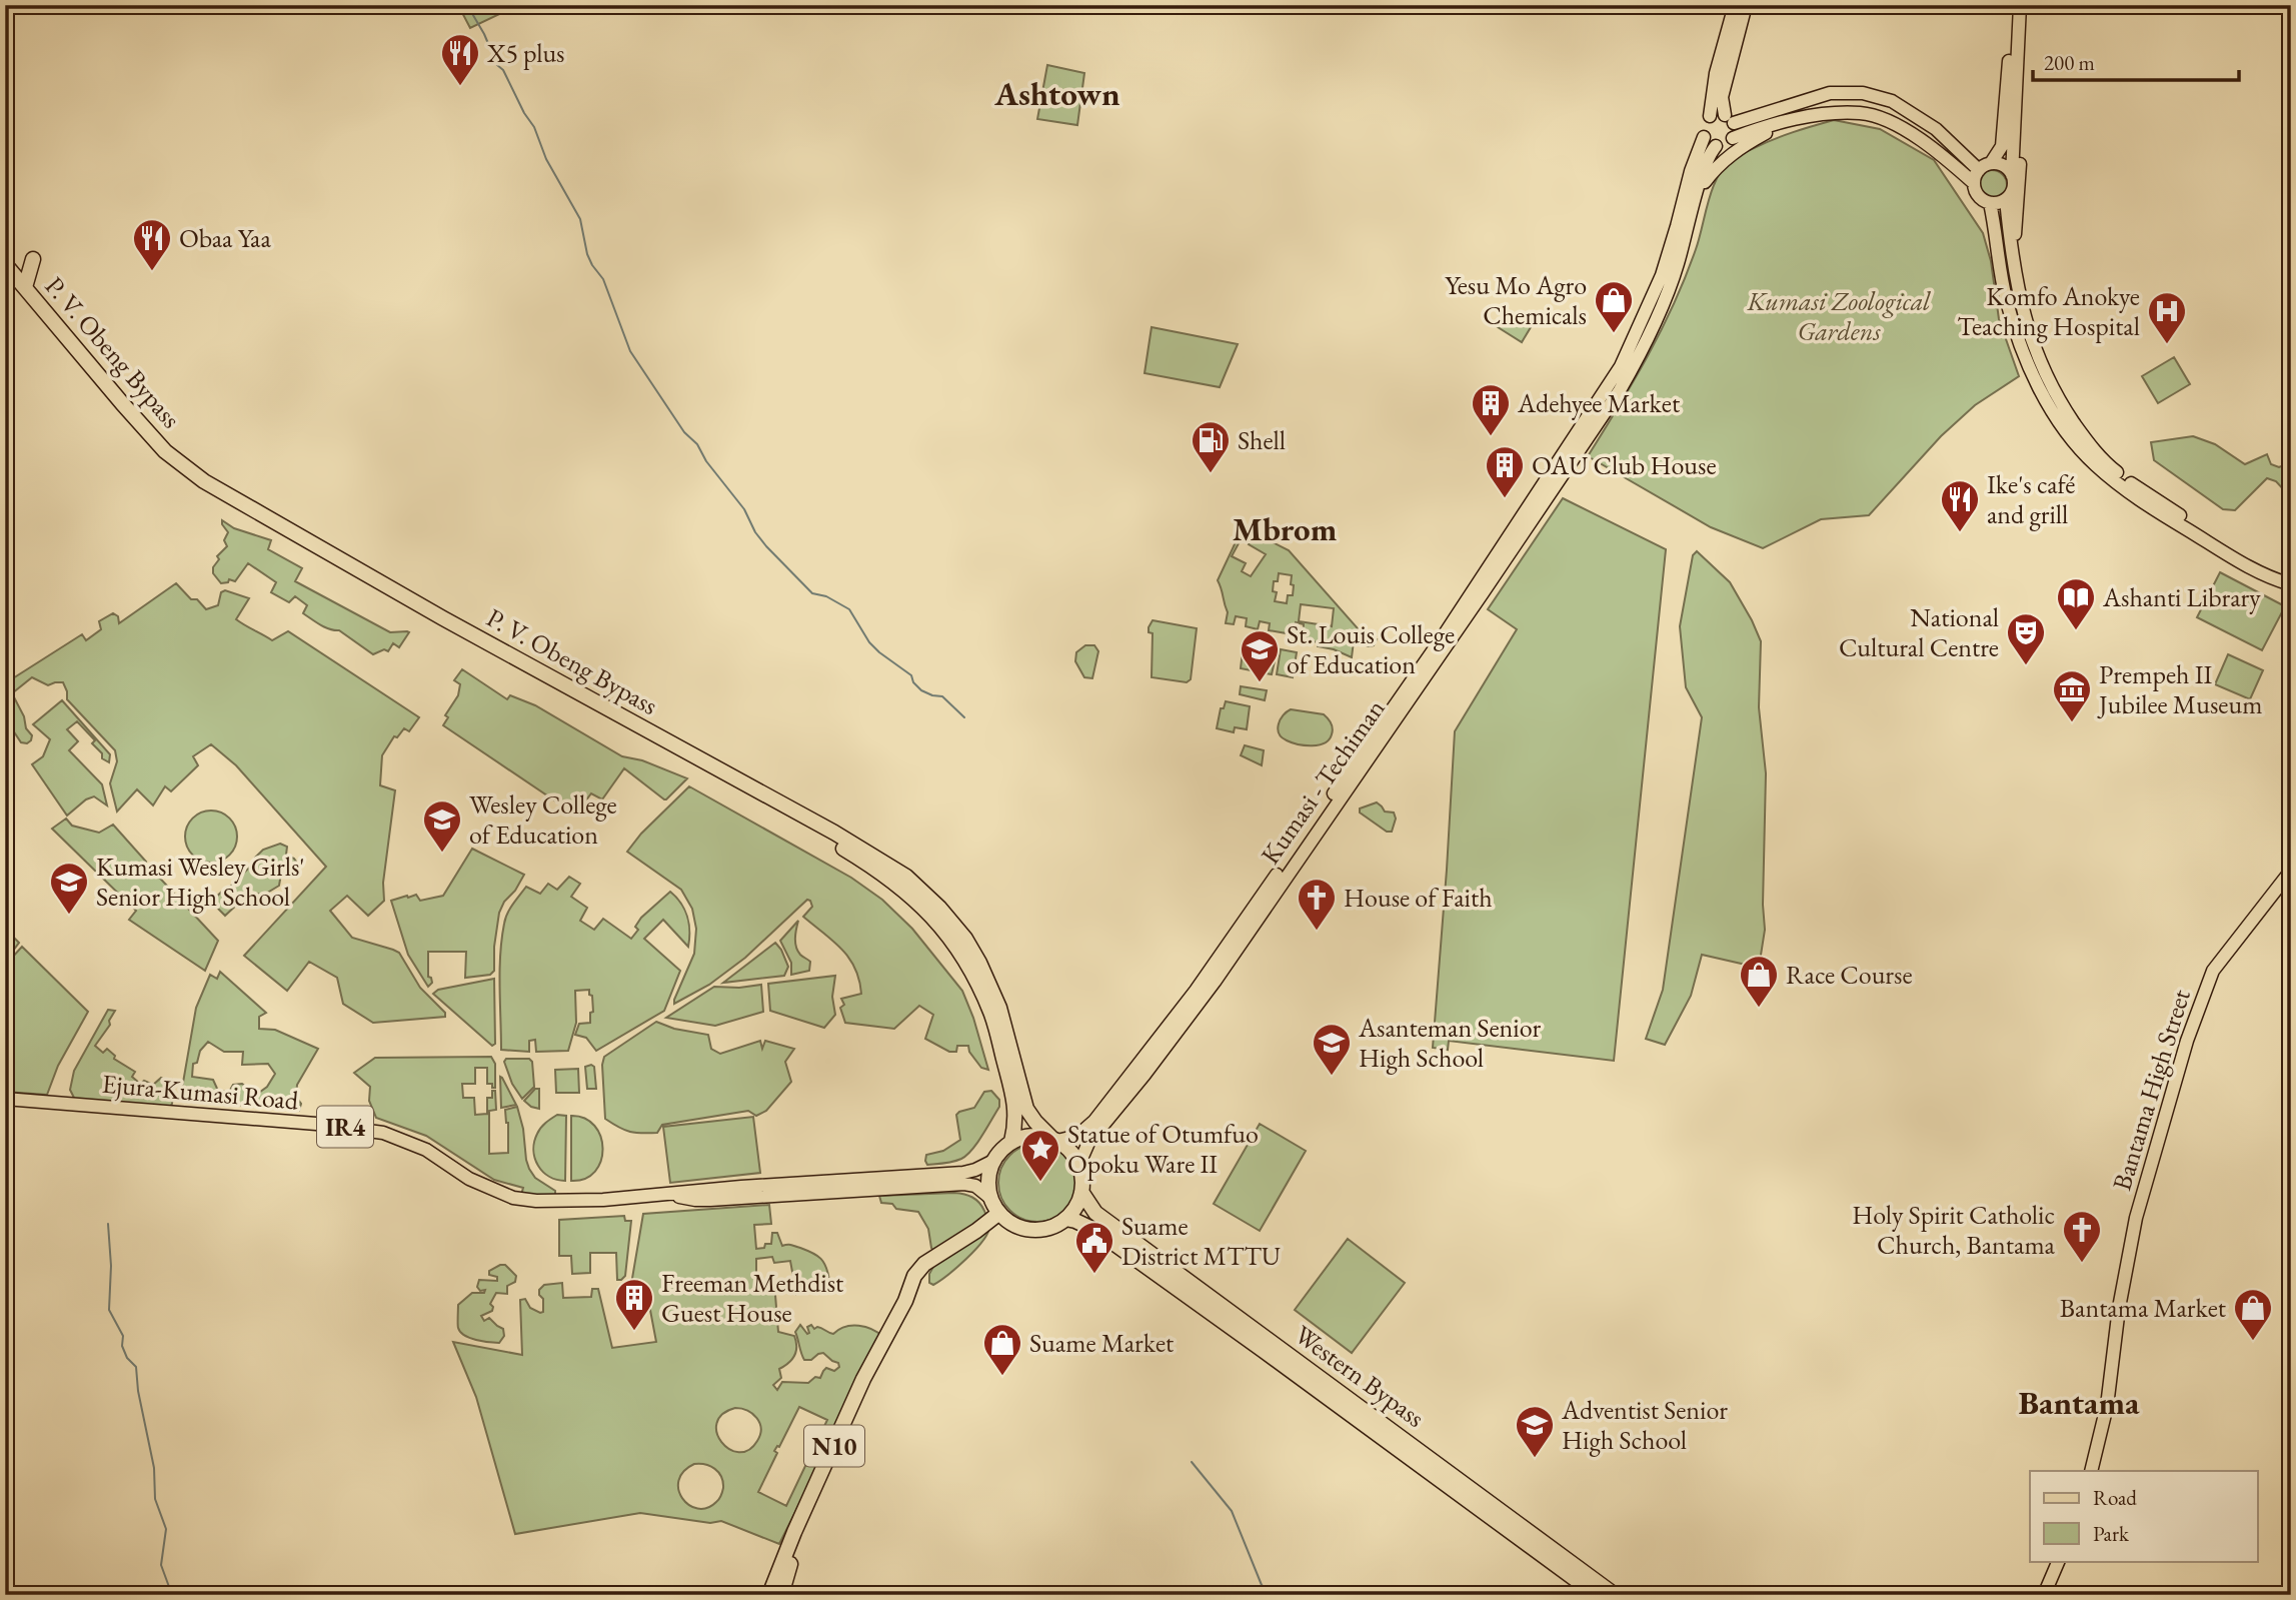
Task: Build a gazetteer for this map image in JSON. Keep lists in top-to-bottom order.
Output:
{
  "streets": {
    "highway": ["P. V. Obeng Bypass", "Western Bypass", "N10"],
    "main road": [
      "Kumasi - Techiman",
      "Bantama High Street",
      "Ejura-Kumasi Road",
      "IR4"
    ]
  },
  "crossings": [
    ["P. V. Obeng Bypass", "Kumasi - Techiman"],
    ["P. V. Obeng Bypass", "IR4"],
    ["P. V. Obeng Bypass", "Western Bypass"],
    ["P. V. Obeng Bypass", "N10"],
    ["Kumasi - Techiman", "IR4"],
    ["Kumasi - Techiman", "Western Bypass"],
    ["Kumasi - Techiman", "N10"],
    ["Ejura-Kumasi Road", "IR4"],
    ["IR4", "Western Bypass"],
    ["IR4", "N10"],
    ["Western Bypass", "N10"]
  ],
  "districts": ["Ashtown", "Mbrom", "Bantama"],
  "parks": ["Kumasi Zoological Gardens"],
  "places": {
    "restaurant": ["X5 plus", "Obaa Yaa", "Ike's café and grill"],
    "shop": [
      "Yesu Mo Agro Chemicals",
      "Race Course",
      "Bantama Market",
      "Suame Market"
    ],
    "hospital": ["Komfo Anokye Teaching Hospital"],
    "building": ["Adehyee Market", "OAU Club House", "Freeman Methdist Guest House"],
    "fuel station": ["Shell"],
    "library": ["Ashanti Library"],
    "theatre": ["National Cultural Centre"],
    "school or university": [
      "St. Louis College of Education",
      "Wesley College of Education",
      "Kumasi Wesley Girls' Senior High School",
      "Asanteman Senior High School",
      "Adventist Senior High School"
    ],
    "museum": ["Prempeh II Jubilee Museum"],
    "church": ["House of Faith", "Holy Spirit Catholic Church, Bantama"],
    "place": ["Statue of Otumfuo Opoku Ware II"],
    "public building": ["Suame District MTTU"]
  },
  "legend": ["Road", "Park"],
  "scale_bar": "200 m"
}
